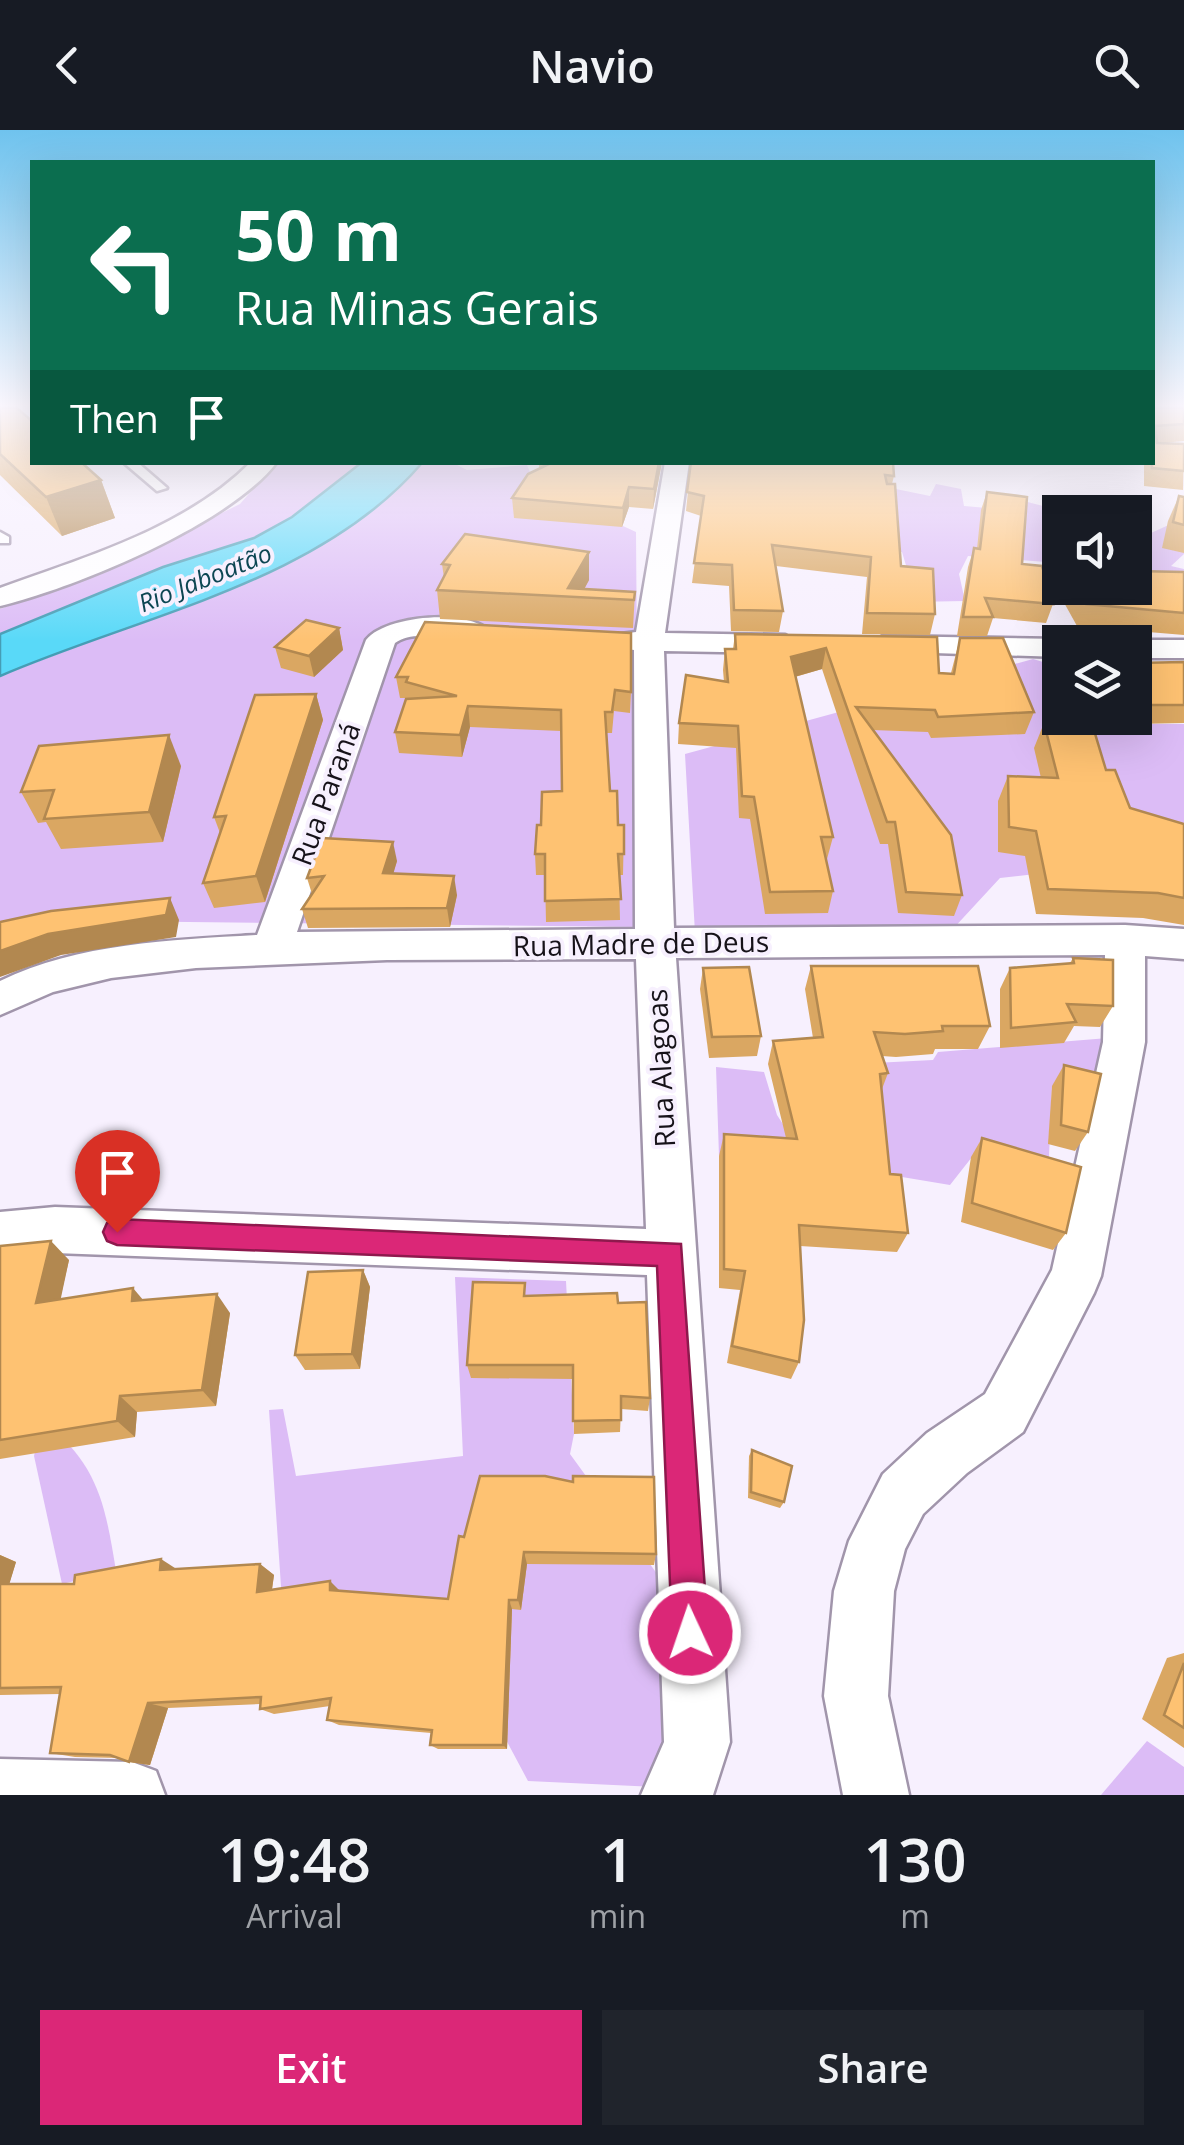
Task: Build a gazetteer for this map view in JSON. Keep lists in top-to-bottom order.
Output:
{
  "streets": {
    "street": ["Rua Paraná", "Rua Madre de Deus", "Rua Alagoas"]
  },
  "crossings": [
    ["Rua Paraná", "Rua Madre de Deus"],
    ["Rua Madre de Deus", "Rua Alagoas"]
  ],
  "water": ["Rio Jaboatão"],
  "page": {
    "header": "Navio",
    "turn": ["50 m", "Rua Minas Gerais"],
    "then": "Then",
    "eta": [
      "19:48",
      "Arrival",
      "1",
      "min",
      "130",
      "m"
    ],
    "buttons": ["Exit", "Share"]
  }
}
